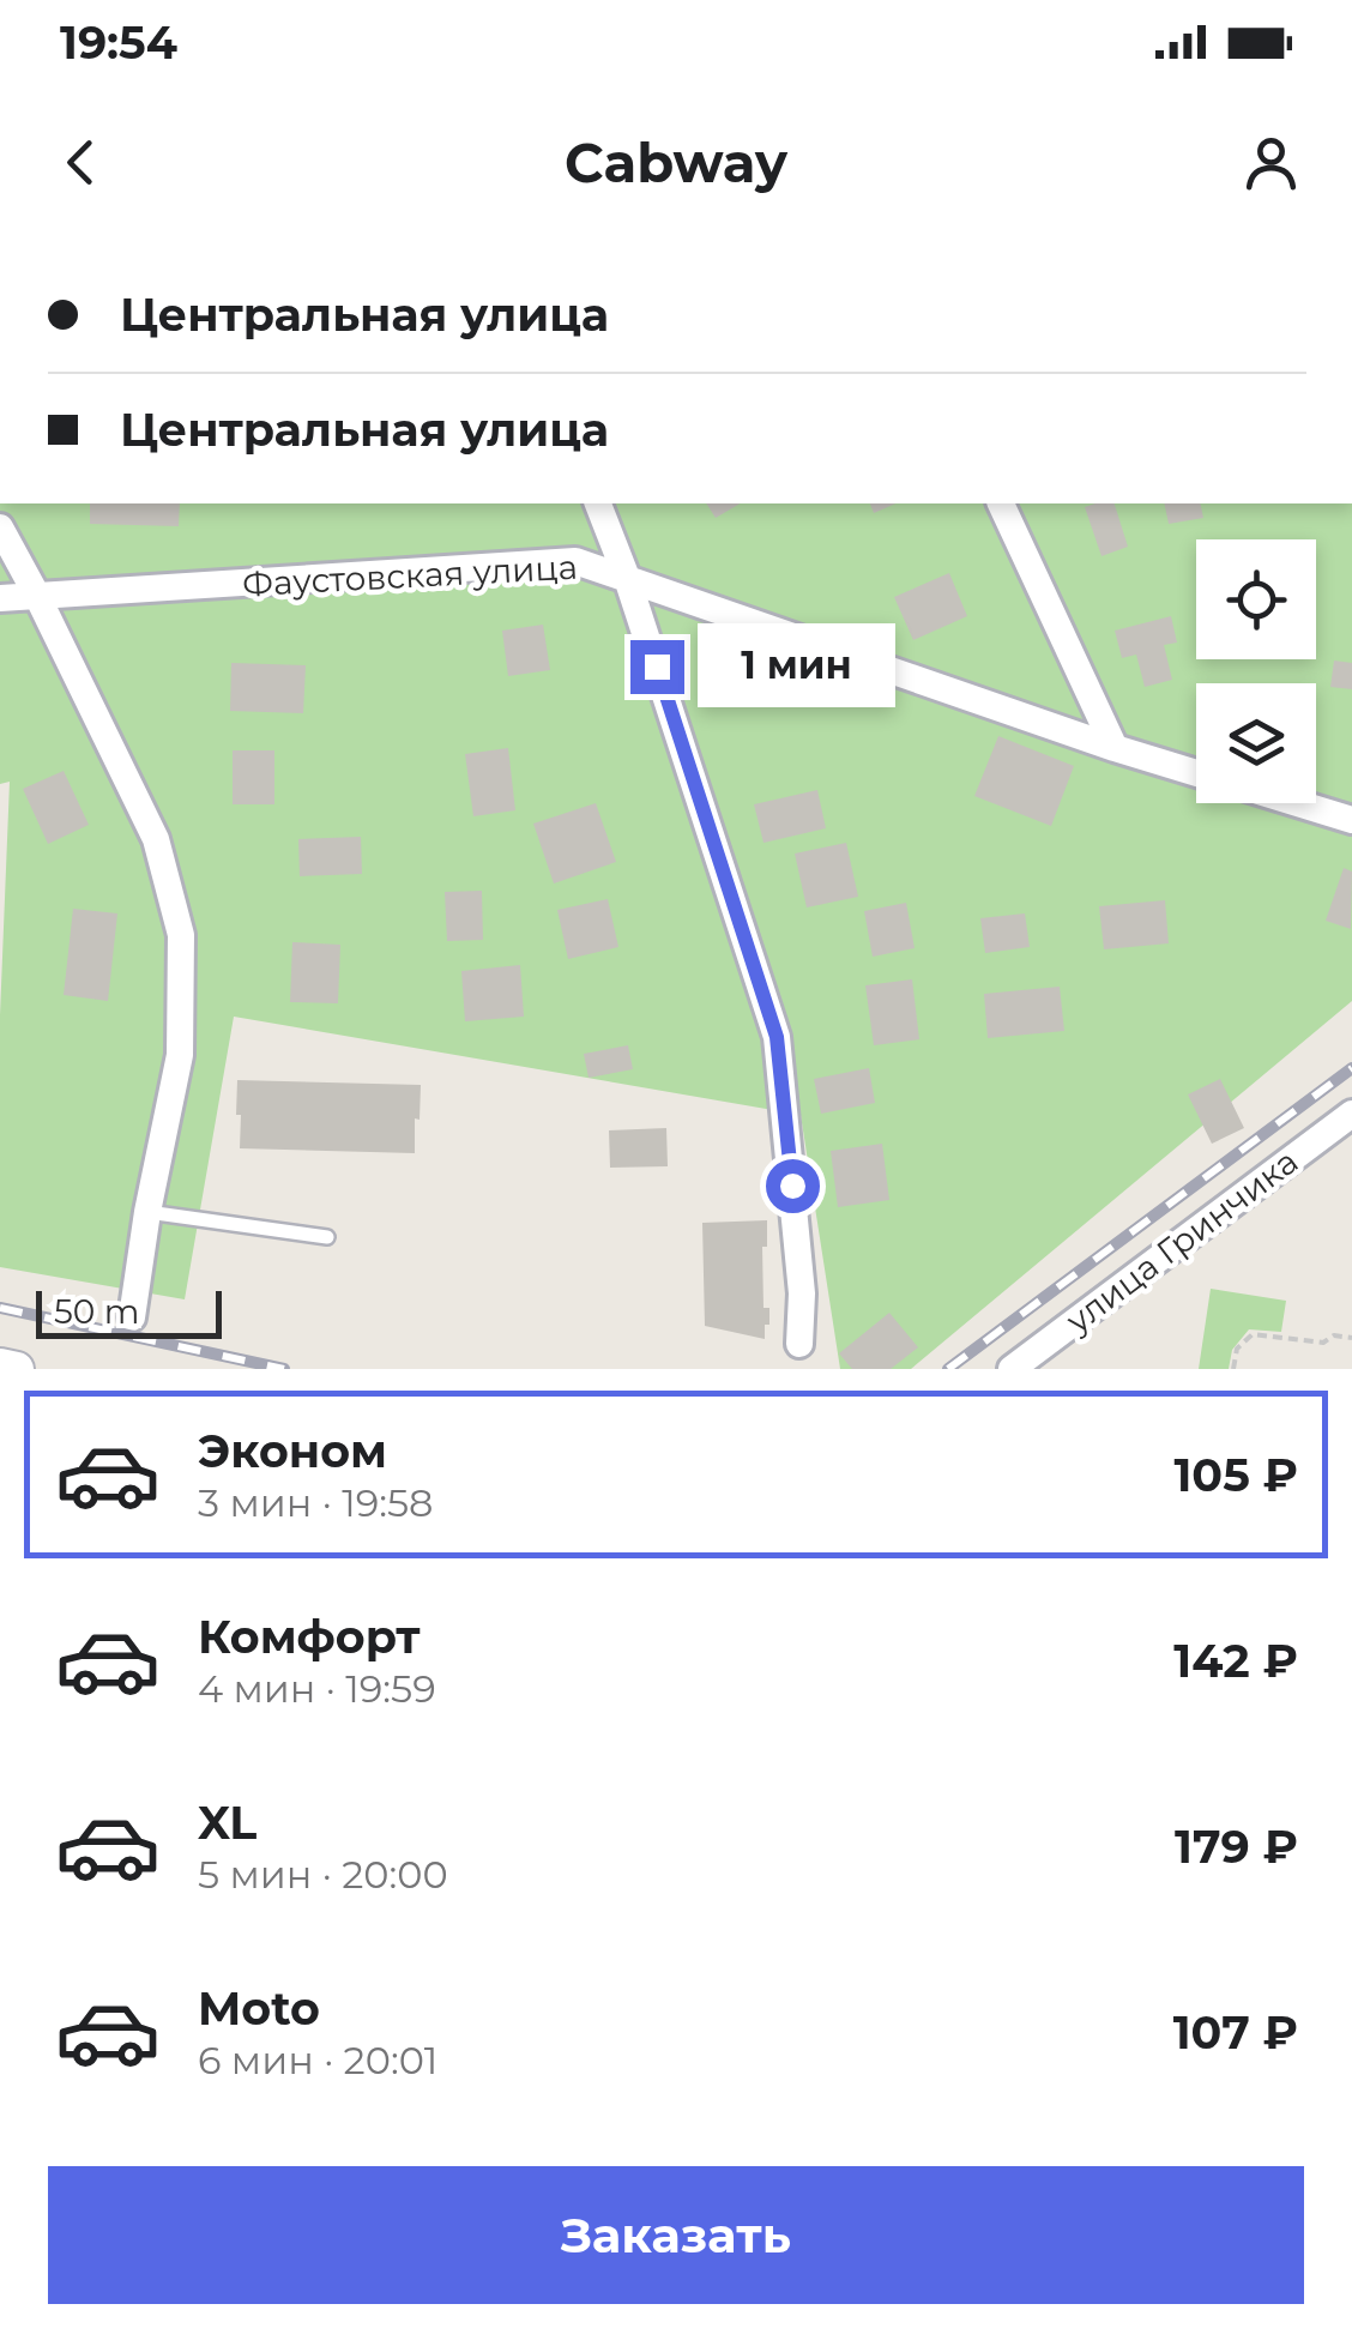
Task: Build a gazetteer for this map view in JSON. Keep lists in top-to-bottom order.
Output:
{
  "streets": {
    "street": ["Фаустовская улица", "улица Гринчика"]
  },
  "scale_bar": "50 m",
  "page": {
    "status": "19:54",
    "header": "Cabway",
    "banner": ["Центральная улица", "Центральная улица"],
    "bubble": "1 мин",
    "scale": "50 m",
    "list": [
      {
        "name": "Эконом",
        "note": "3 мин · 19:58",
        "value": "105 ₽"
      },
      {
        "name": "Комфорт",
        "note": "4 мин · 19:59",
        "value": "142 ₽"
      },
      {
        "name": "XL",
        "note": "5 мин · 20:00",
        "value": "179 ₽"
      },
      {
        "name": "Moto",
        "note": "6 мин · 20:01",
        "value": "107 ₽"
      }
    ],
    "buttons": "Заказать"
  }
}
